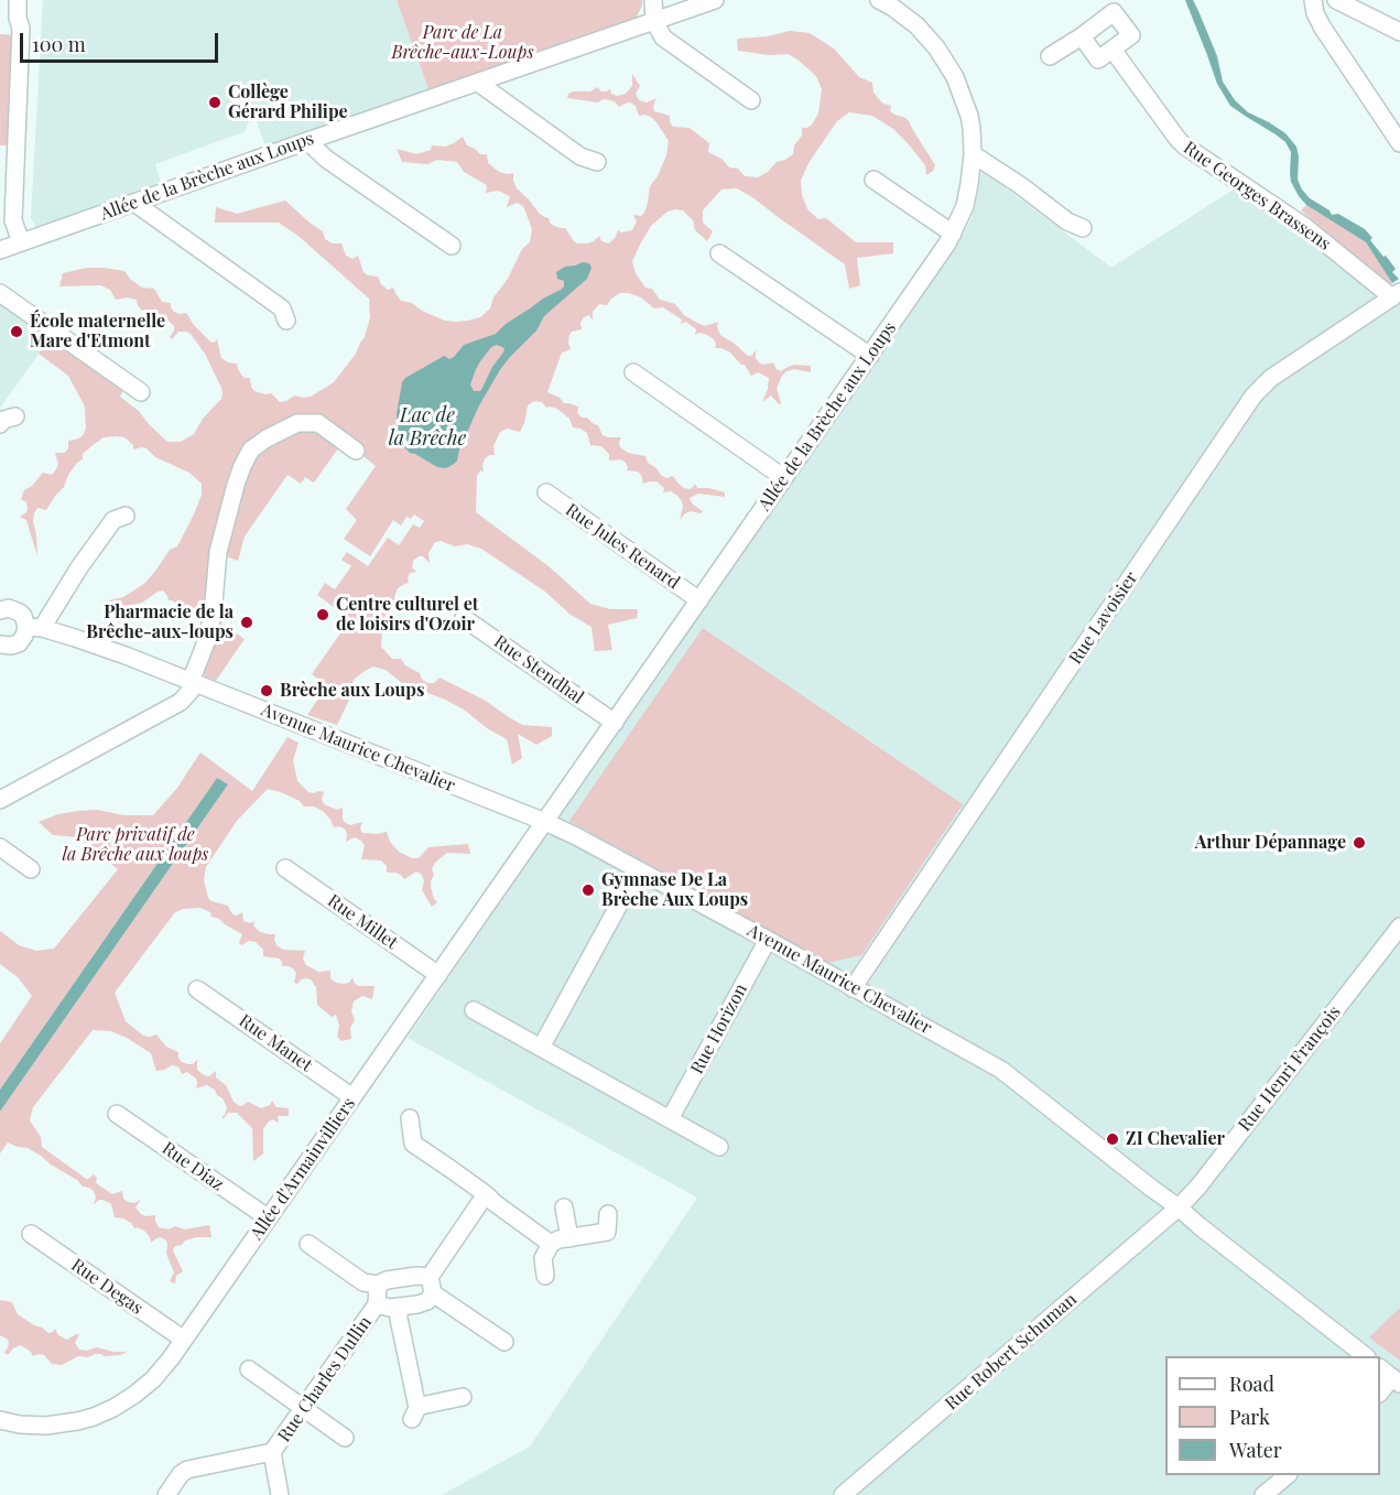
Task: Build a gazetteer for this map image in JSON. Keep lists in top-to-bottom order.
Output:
{
  "streets": {
    "street": [
      "Allée de la Brèche aux Loups",
      "Rue Georges Brassens",
      "Rue Jules Renard",
      "Rue Lavoisier",
      "Rue Stendhal",
      "Avenue Maurice Chevalier",
      "Rue Millet",
      "Rue Horizon",
      "Rue Manet",
      "Rue Henri François",
      "Rue Diaz",
      "Allée d'Armainvilliers",
      "Rue Degas",
      "Rue Robert Schuman",
      "Rue Charles Dullin"
    ]
  },
  "crossings": [
    ["Allée de la Brèche aux Loups", "Rue Jules Renard"],
    ["Allée de la Brèche aux Loups", "Rue Stendhal"],
    ["Allée de la Brèche aux Loups", "Avenue Maurice Chevalier"],
    ["Allée de la Brèche aux Loups", "Allée d'Armainvilliers"],
    ["Rue Georges Brassens", "Rue Lavoisier"],
    ["Rue Lavoisier", "Avenue Maurice Chevalier"],
    ["Avenue Maurice Chevalier", "Rue Horizon"],
    ["Avenue Maurice Chevalier", "Rue Henri François"],
    ["Avenue Maurice Chevalier", "Allée d'Armainvilliers"],
    ["Avenue Maurice Chevalier", "Rue Robert Schuman"],
    ["Rue Millet", "Allée d'Armainvilliers"],
    ["Rue Manet", "Allée d'Armainvilliers"],
    ["Rue Henri François", "Rue Robert Schuman"],
    ["Rue Diaz", "Allée d'Armainvilliers"],
    ["Allée d'Armainvilliers", "Rue Degas"]
  ],
  "water": ["Lac de la Brêche"],
  "parks": ["Parc de La Brêche-aux-Loups", "Parc privatif de la Brêche aux loups"],
  "places": [
    "Collège Gérard Philipe",
    "École maternelle Mare d'Etmont",
    "Centre culturel et de loisirs d'Ozoir",
    "Pharmacie de la Brêche-aux-loups",
    "Brèche aux Loups",
    "Arthur Dépannage",
    "Gymnase De La Brèche Aux Loups",
    "ZI Chevalier"
  ],
  "legend": ["Road", "Park", "Water"],
  "scale_bar": "100 m"
}
